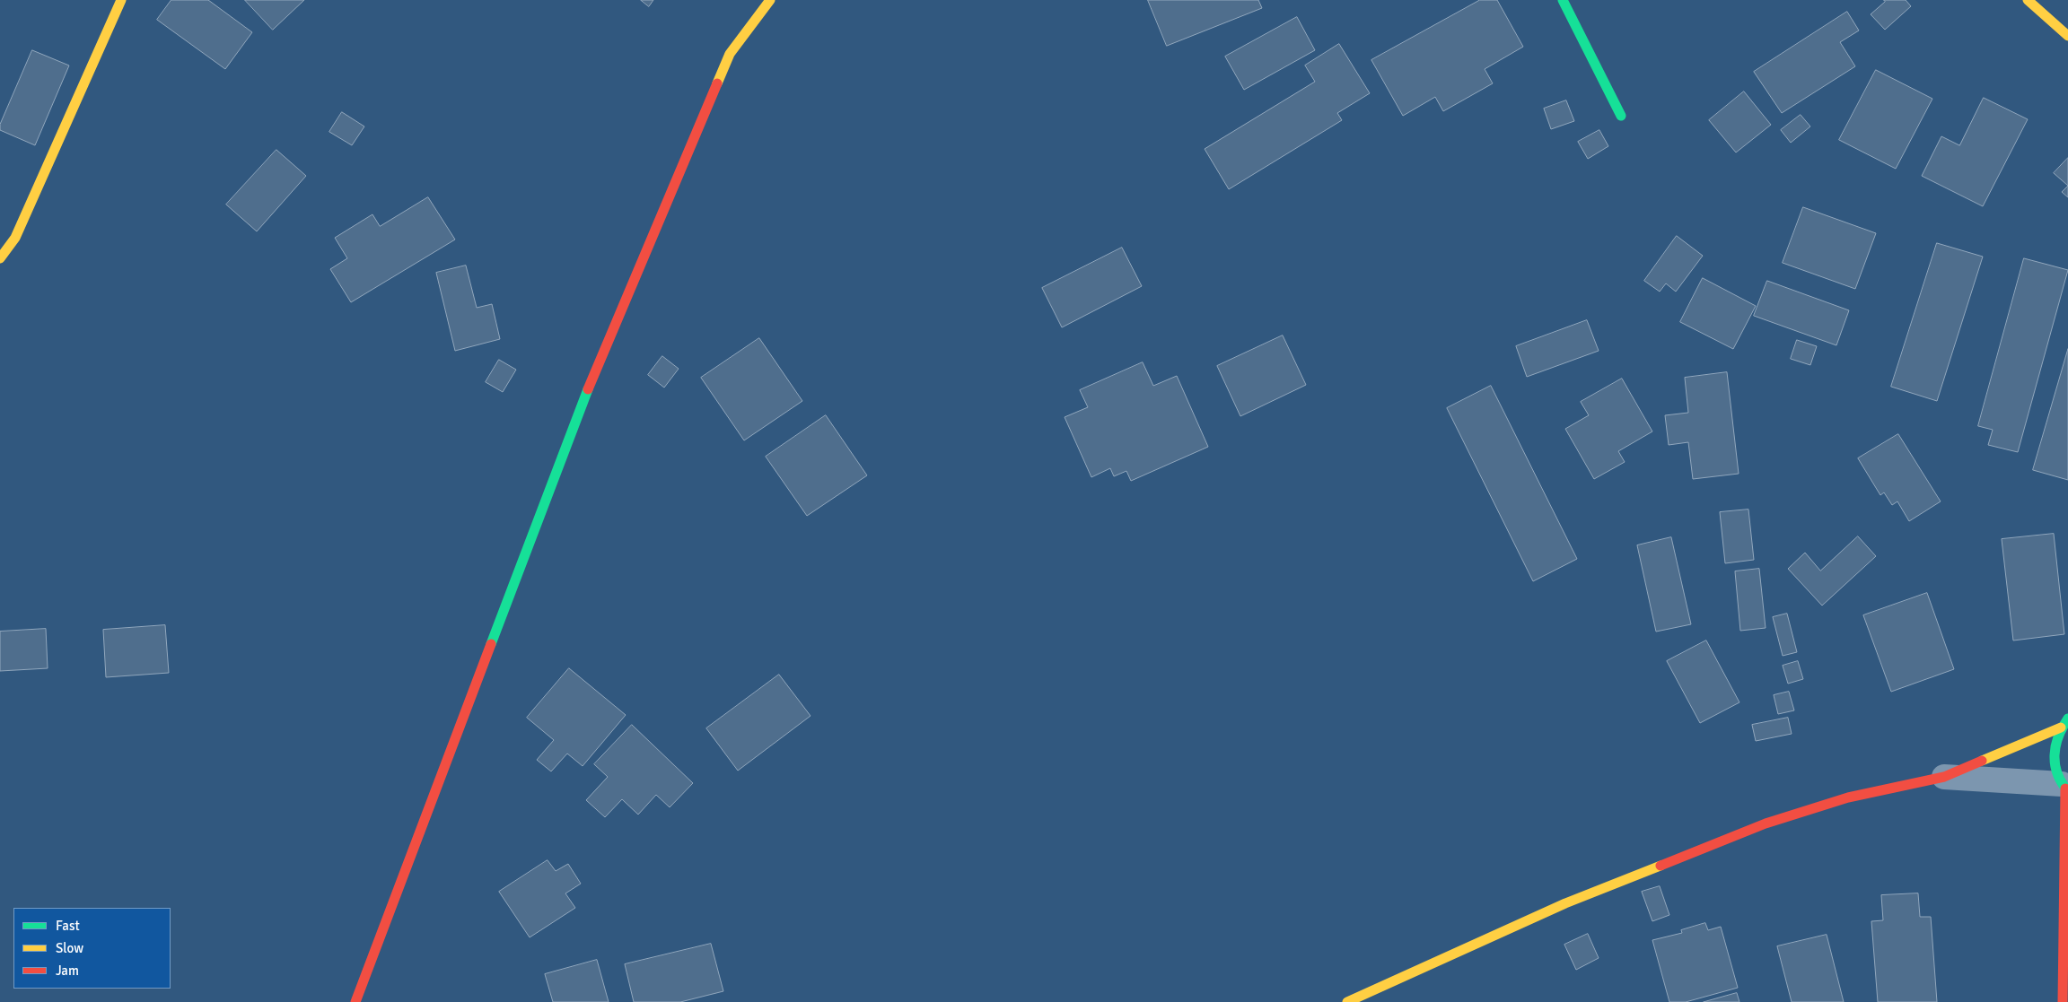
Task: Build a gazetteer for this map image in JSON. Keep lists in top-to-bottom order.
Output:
{
  "legend": ["Fast", "Slow", "Jam"]
}
